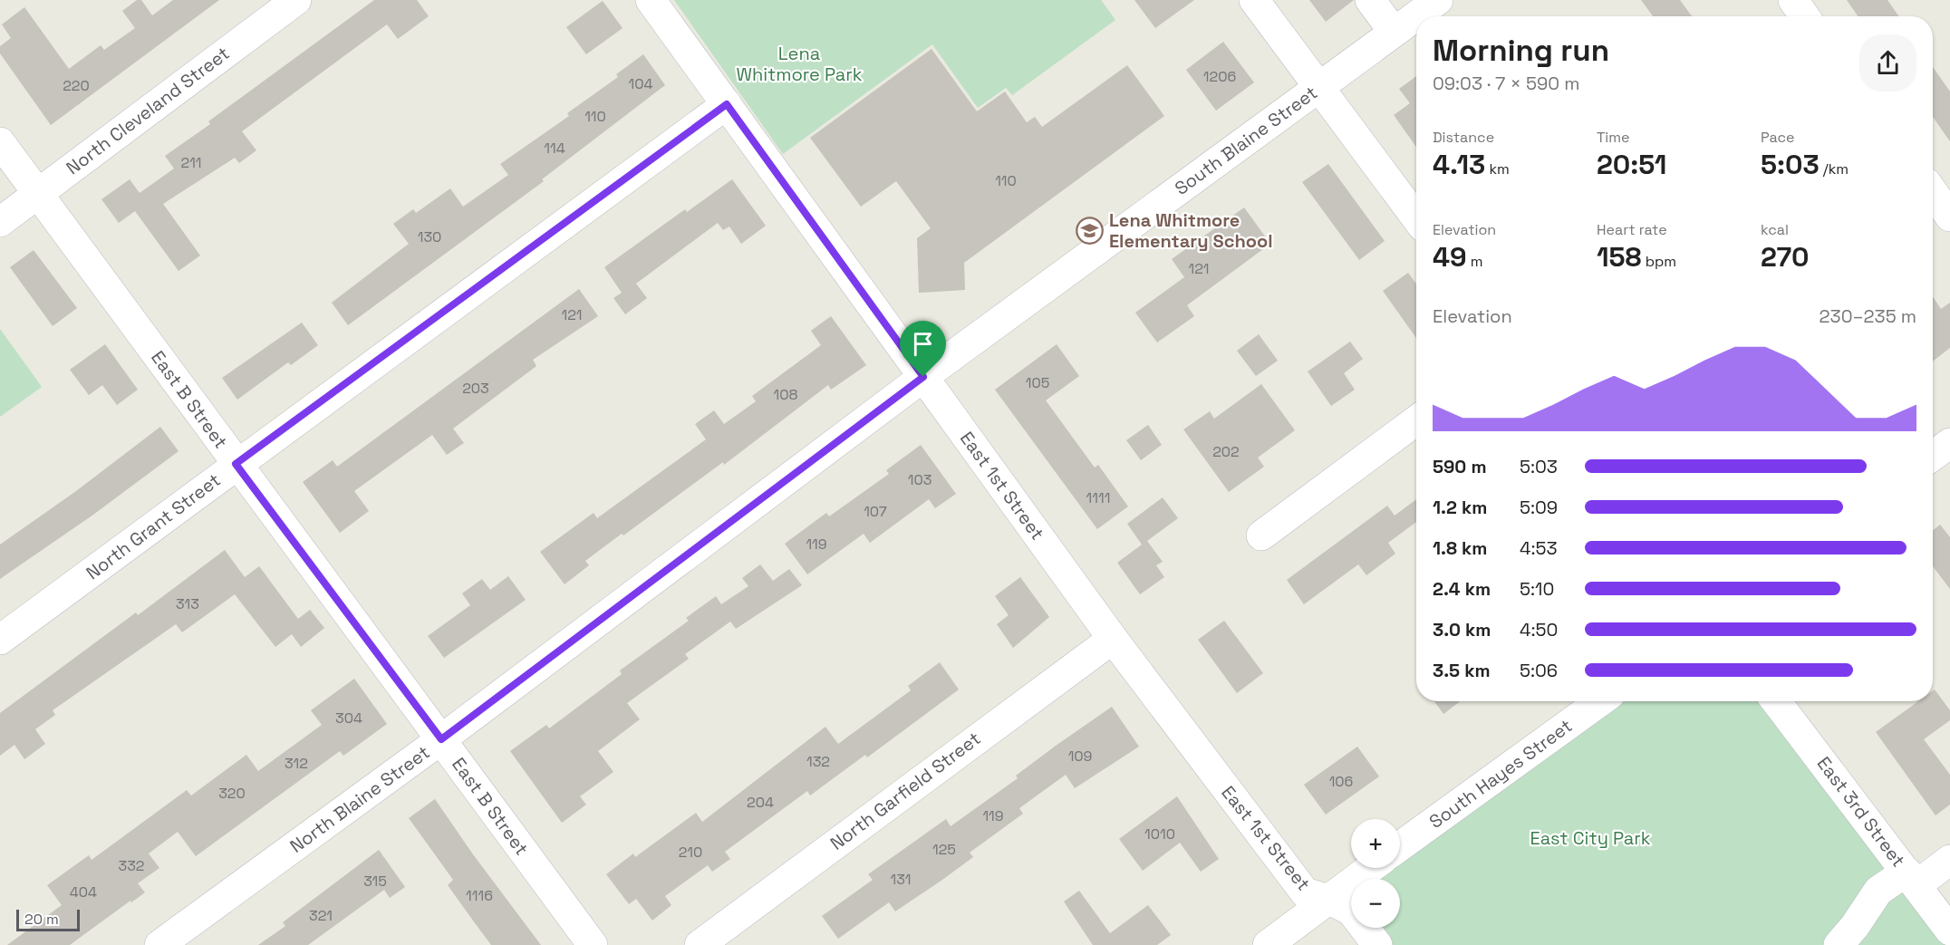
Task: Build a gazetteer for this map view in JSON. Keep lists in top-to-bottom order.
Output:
{
  "streets": {
    "street": [
      "North Cleveland Street",
      "South Blaine Street",
      "East B Street",
      "East 1st Street",
      "North Grant Street",
      "South Hayes Street",
      "North Garfield Street",
      "North Blaine Street",
      "East 3rd Street"
    ]
  },
  "crossings": [
    ["North Cleveland Street", "East B Street"],
    ["South Blaine Street", "East 1st Street"],
    ["South Blaine Street", "North Blaine Street"],
    ["East B Street", "North Grant Street"],
    ["East B Street", "North Blaine Street"],
    ["East 1st Street", "North Grant Street"],
    ["East 1st Street", "North Garfield Street"],
    ["East 1st Street", "North Blaine Street"]
  ],
  "parks": ["Lena Whitmore Park", "East City Park"],
  "places": {
    "school or university": ["Lena Whitmore Elementary School"]
  },
  "house_numbers": [
    "1206",
    "104",
    "220",
    "110",
    "114",
    "211",
    "110",
    "130",
    "121",
    "121",
    "105",
    "203",
    "108",
    "202",
    "103",
    "1111",
    "107",
    "119",
    "313",
    "304",
    "109",
    "132",
    "312",
    "106",
    "320",
    "204",
    "119",
    "1010",
    "125",
    "210",
    "332",
    "131",
    "315",
    "404",
    "1116",
    "321"
  ],
  "scale_bar": "20 m",
  "page": {
    "heading": ["Morning run", "09:03 · 7 × 590 m"],
    "stats": [
      ["Distance", "4.13 km"],
      ["Time", "20:51"],
      ["Pace", "5:03 /km"],
      ["Elevation", "49 m"],
      ["Heart rate", "158 bpm"],
      ["kcal", "270"]
    ],
    "chart": ["Elevation", "230–235 m"],
    "list": [
      {
        "name": "590 m",
        "note": "5:03"
      },
      {
        "name": "1.2 km",
        "note": "5:09"
      },
      {
        "name": "1.8 km",
        "note": "4:53"
      },
      {
        "name": "2.4 km",
        "note": "5:10"
      },
      {
        "name": "3.0 km",
        "note": "4:50"
      },
      {
        "name": "3.5 km",
        "note": "5:06"
      }
    ],
    "map_buttons": ["+", "−"],
    "scale": "20 m"
  }
}
